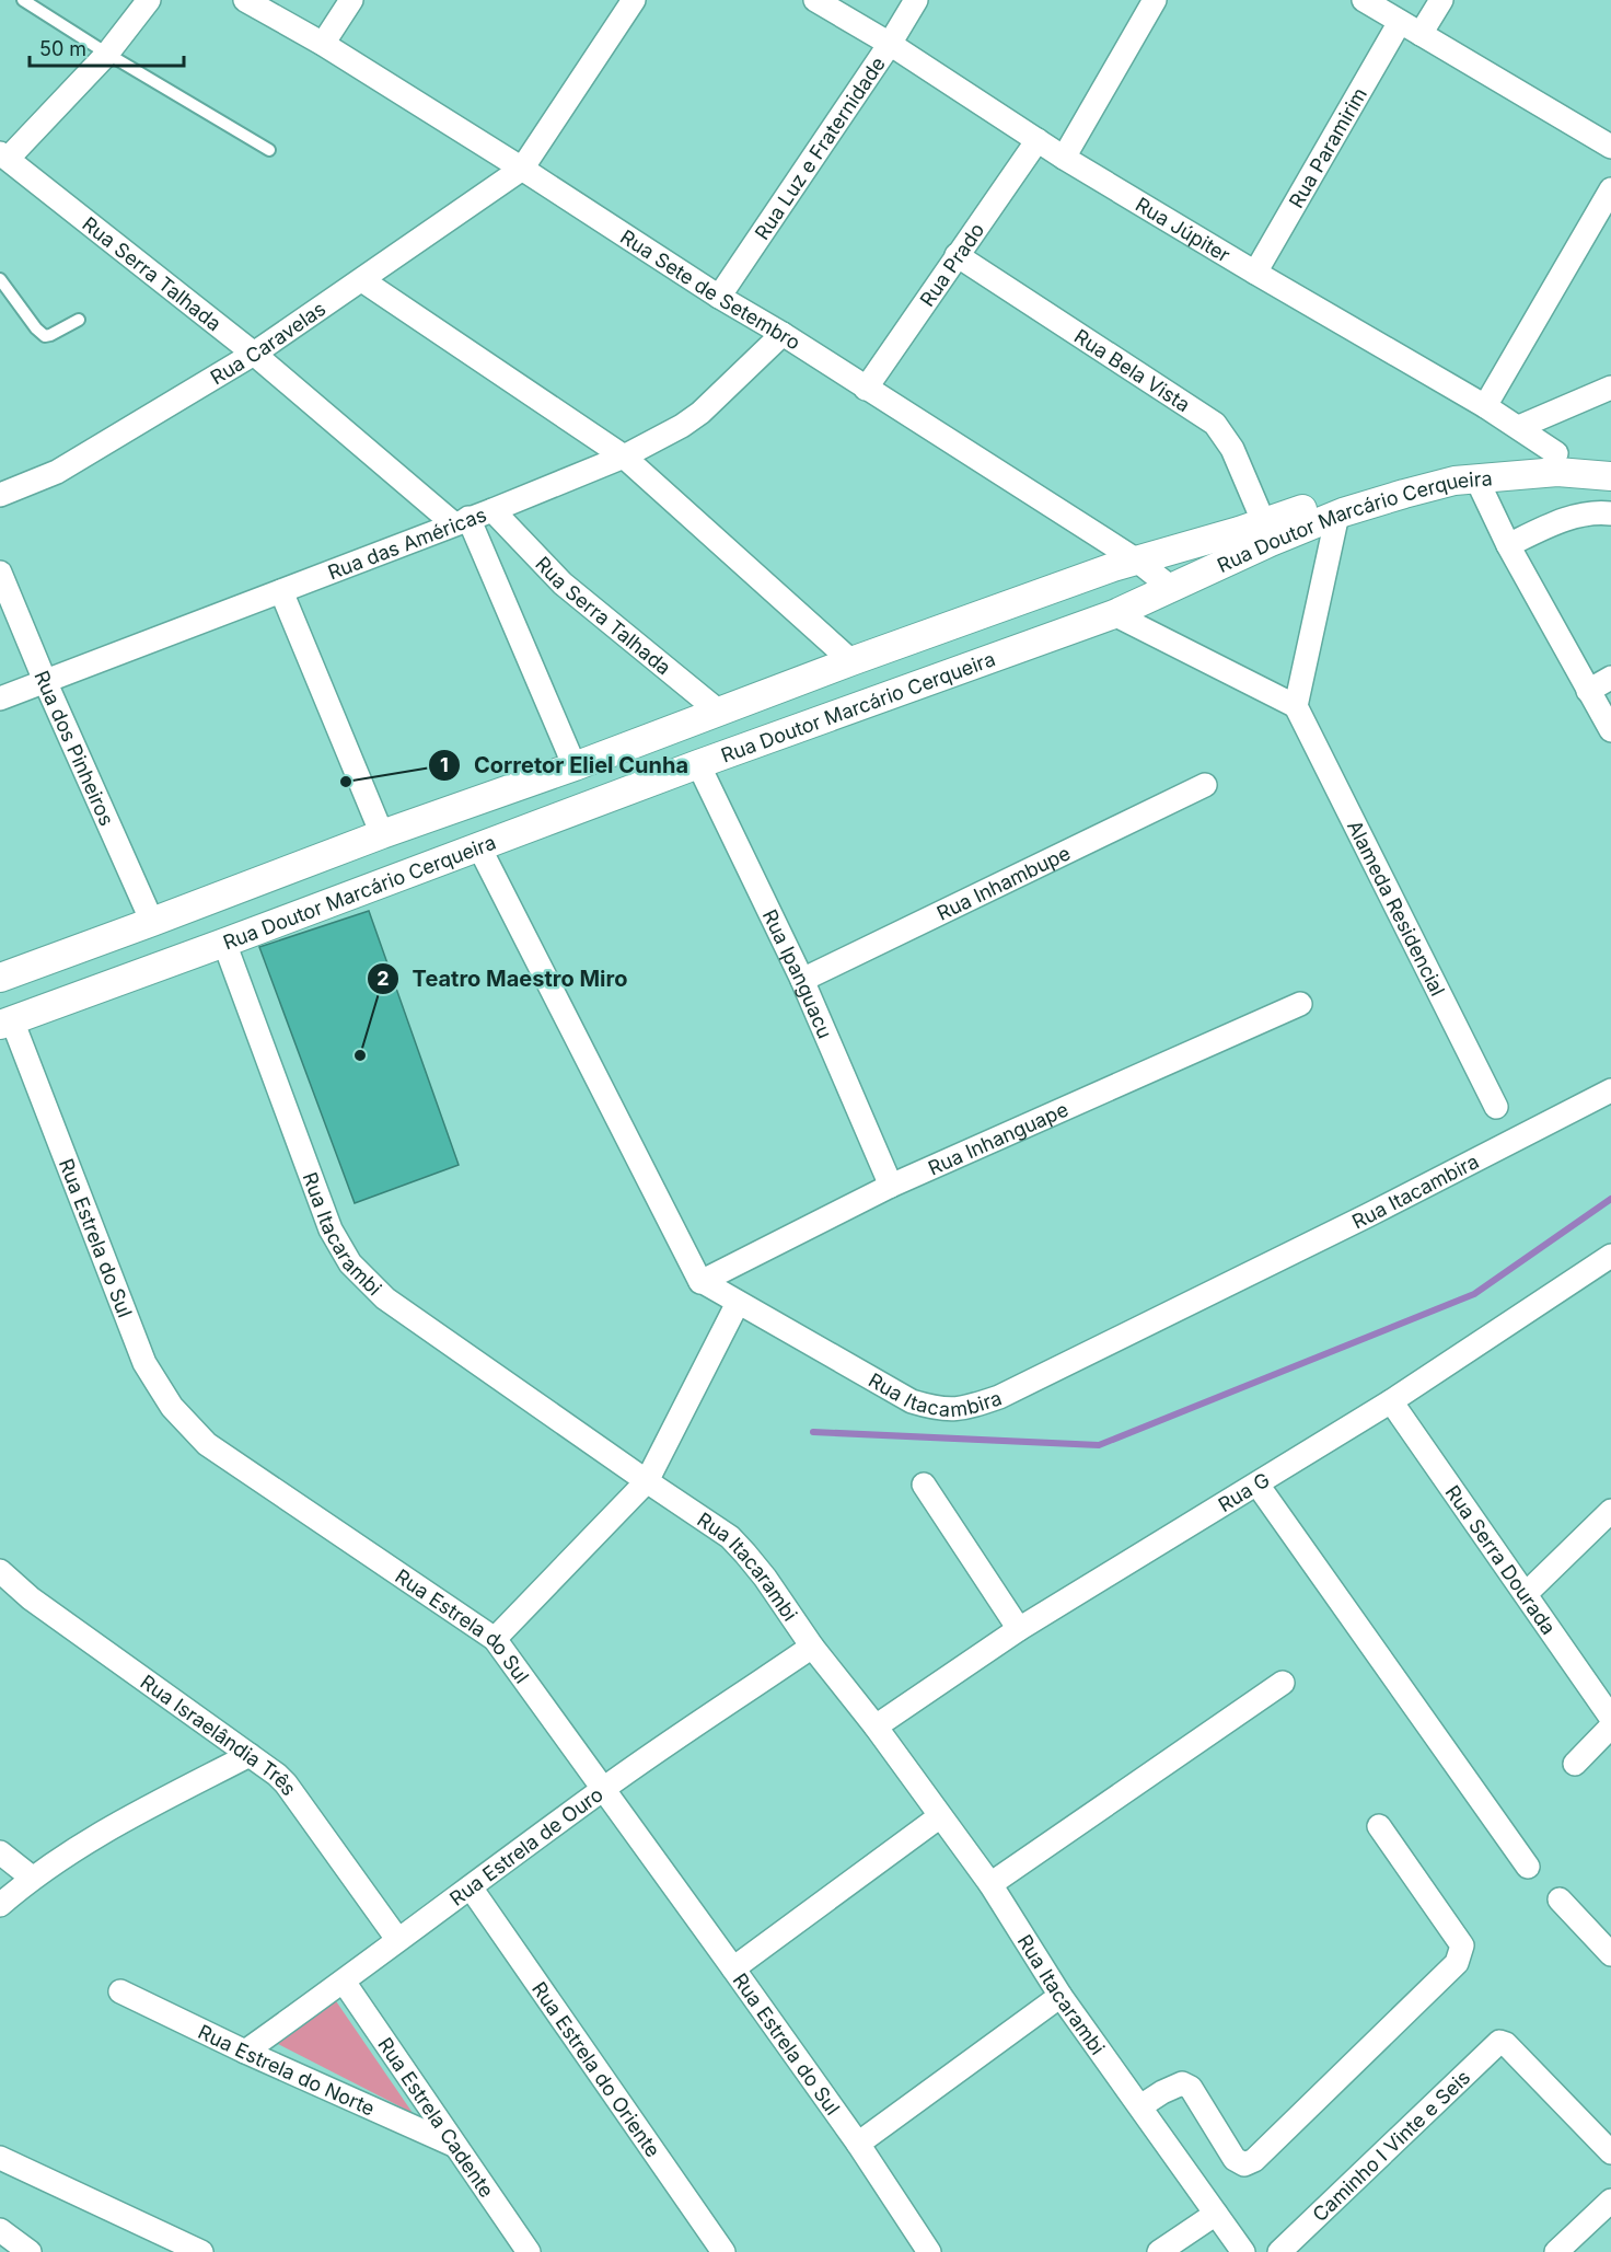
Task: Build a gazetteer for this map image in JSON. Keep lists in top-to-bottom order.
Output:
{
  "streets": {
    "street": [
      "Rua Paramirim",
      "Rua Luz e Fraternidade",
      "Rua Júpiter",
      "Rua Prado",
      "Rua Serra Talhada",
      "Rua Sete de Setembro",
      "Rua Caravelas",
      "Rua Bela Vista",
      "Rua Doutor Marcário Cerqueira",
      "Rua das Américas",
      "Rua dos Pinheiros",
      "Rua Inhambupe",
      "Alameda Residencial",
      "Rua Ipanguacu",
      "Rua Inhanguape",
      "Rua Itacambira",
      "Rua Itacarambi",
      "Rua Estrela do Sul",
      "Rua G",
      "Rua Serra Dourada",
      "Rua Israelândia Três",
      "Rua Estrela de Ouro",
      "Rua Estrela do Norte",
      "Rua Estrela do Oriente",
      "Rua Estrela Cadente",
      "Caminho I Vinte e Seis"
    ]
  },
  "crossings": [
    ["Rua Paramirim", "Rua Júpiter"],
    ["Rua Luz e Fraternidade", "Rua Júpiter"],
    ["Rua Luz e Fraternidade", "Rua Sete de Setembro"],
    ["Rua Júpiter", "Rua Prado"],
    ["Rua Júpiter", "Rua Doutor Marcário Cerqueira"],
    ["Rua Prado", "Rua Sete de Setembro"],
    ["Rua Prado", "Rua Bela Vista"],
    ["Rua Serra Talhada", "Rua Caravelas"],
    ["Rua Serra Talhada", "Rua Doutor Marcário Cerqueira"],
    ["Rua Serra Talhada", "Rua das Américas"],
    ["Rua Sete de Setembro", "Rua Caravelas"],
    ["Rua Sete de Setembro", "Rua Doutor Marcário Cerqueira"],
    ["Rua Sete de Setembro", "Rua das Américas"],
    ["Rua Bela Vista", "Rua Doutor Marcário Cerqueira"],
    ["Rua Doutor Marcário Cerqueira", "Rua dos Pinheiros"],
    ["Rua Doutor Marcário Cerqueira", "Rua Ipanguacu"],
    ["Rua Doutor Marcário Cerqueira", "Rua Itacarambi"],
    ["Rua Doutor Marcário Cerqueira", "Rua Estrela do Sul"],
    ["Rua das Américas", "Rua dos Pinheiros"],
    ["Rua Inhambupe", "Rua Ipanguacu"],
    ["Rua Ipanguacu", "Rua Inhanguape"],
    ["Rua Inhanguape", "Rua Itacambira"],
    ["Rua Itacarambi", "Rua G"],
    ["Rua Itacarambi", "Rua Estrela de Ouro"],
    ["Rua Estrela do Sul", "Rua Estrela de Ouro"],
    ["Rua G", "Rua Serra Dourada"],
    ["Rua Israelândia Três", "Rua Estrela de Ouro"],
    ["Rua Estrela de Ouro", "Rua Estrela do Norte"],
    ["Rua Estrela de Ouro", "Rua Estrela do Oriente"],
    ["Rua Estrela de Ouro", "Rua Estrela Cadente"],
    ["Rua Estrela do Norte", "Rua Estrela Cadente"]
  ],
  "places": ["Corretor Eliel Cunha", "Teatro Maestro Miro"],
  "scale_bar": "50 m"
}
